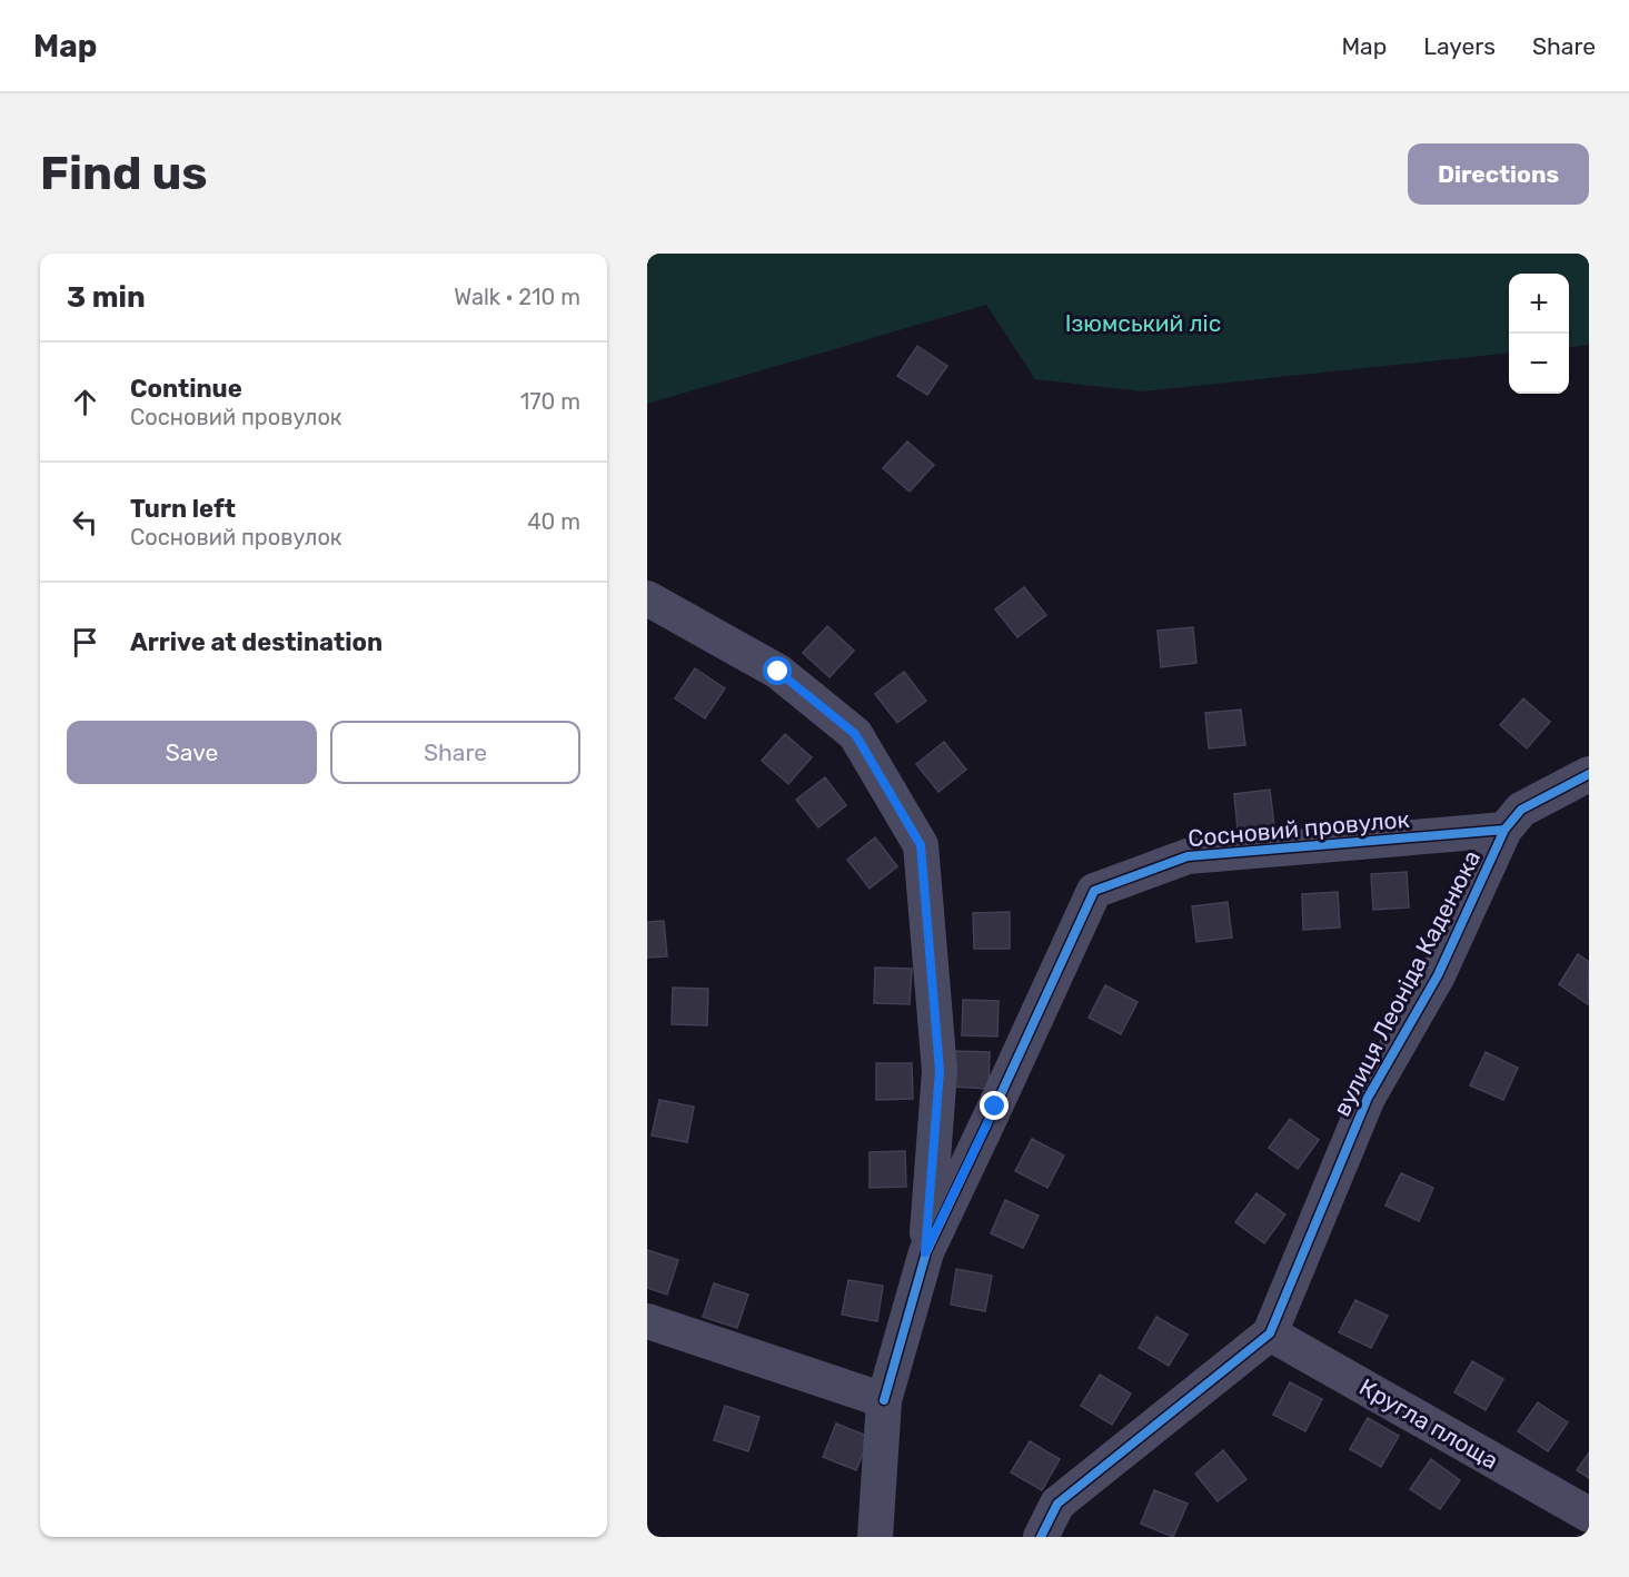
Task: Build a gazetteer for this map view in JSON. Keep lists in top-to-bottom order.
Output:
{
  "streets": {
    "street": ["Сосновий провулок", "вулиця Леоніда Каденюка", "Кругла площа"]
  },
  "crossings": [
    ["Сосновий провулок", "вулиця Леоніда Каденюка"],
    ["вулиця Леоніда Каденюка", "Кругла площа"]
  ],
  "parks": ["Ізюмський ліс"],
  "page": {
    "header": "Map",
    "nav": ["Map", "Layers", "Share"],
    "buttons": [
      "Directions",
      ["Save", "Share"]
    ],
    "title": "Find us",
    "heading": ["3 min", "Walk · 210 m"],
    "map_buttons": ["+", "−"],
    "list": [
      ["Continue", "Сосновий провулок", "170 m"],
      ["Turn left", "Сосновий провулок", "40 m"],
      "Arrive at destination"
    ]
  }
}
